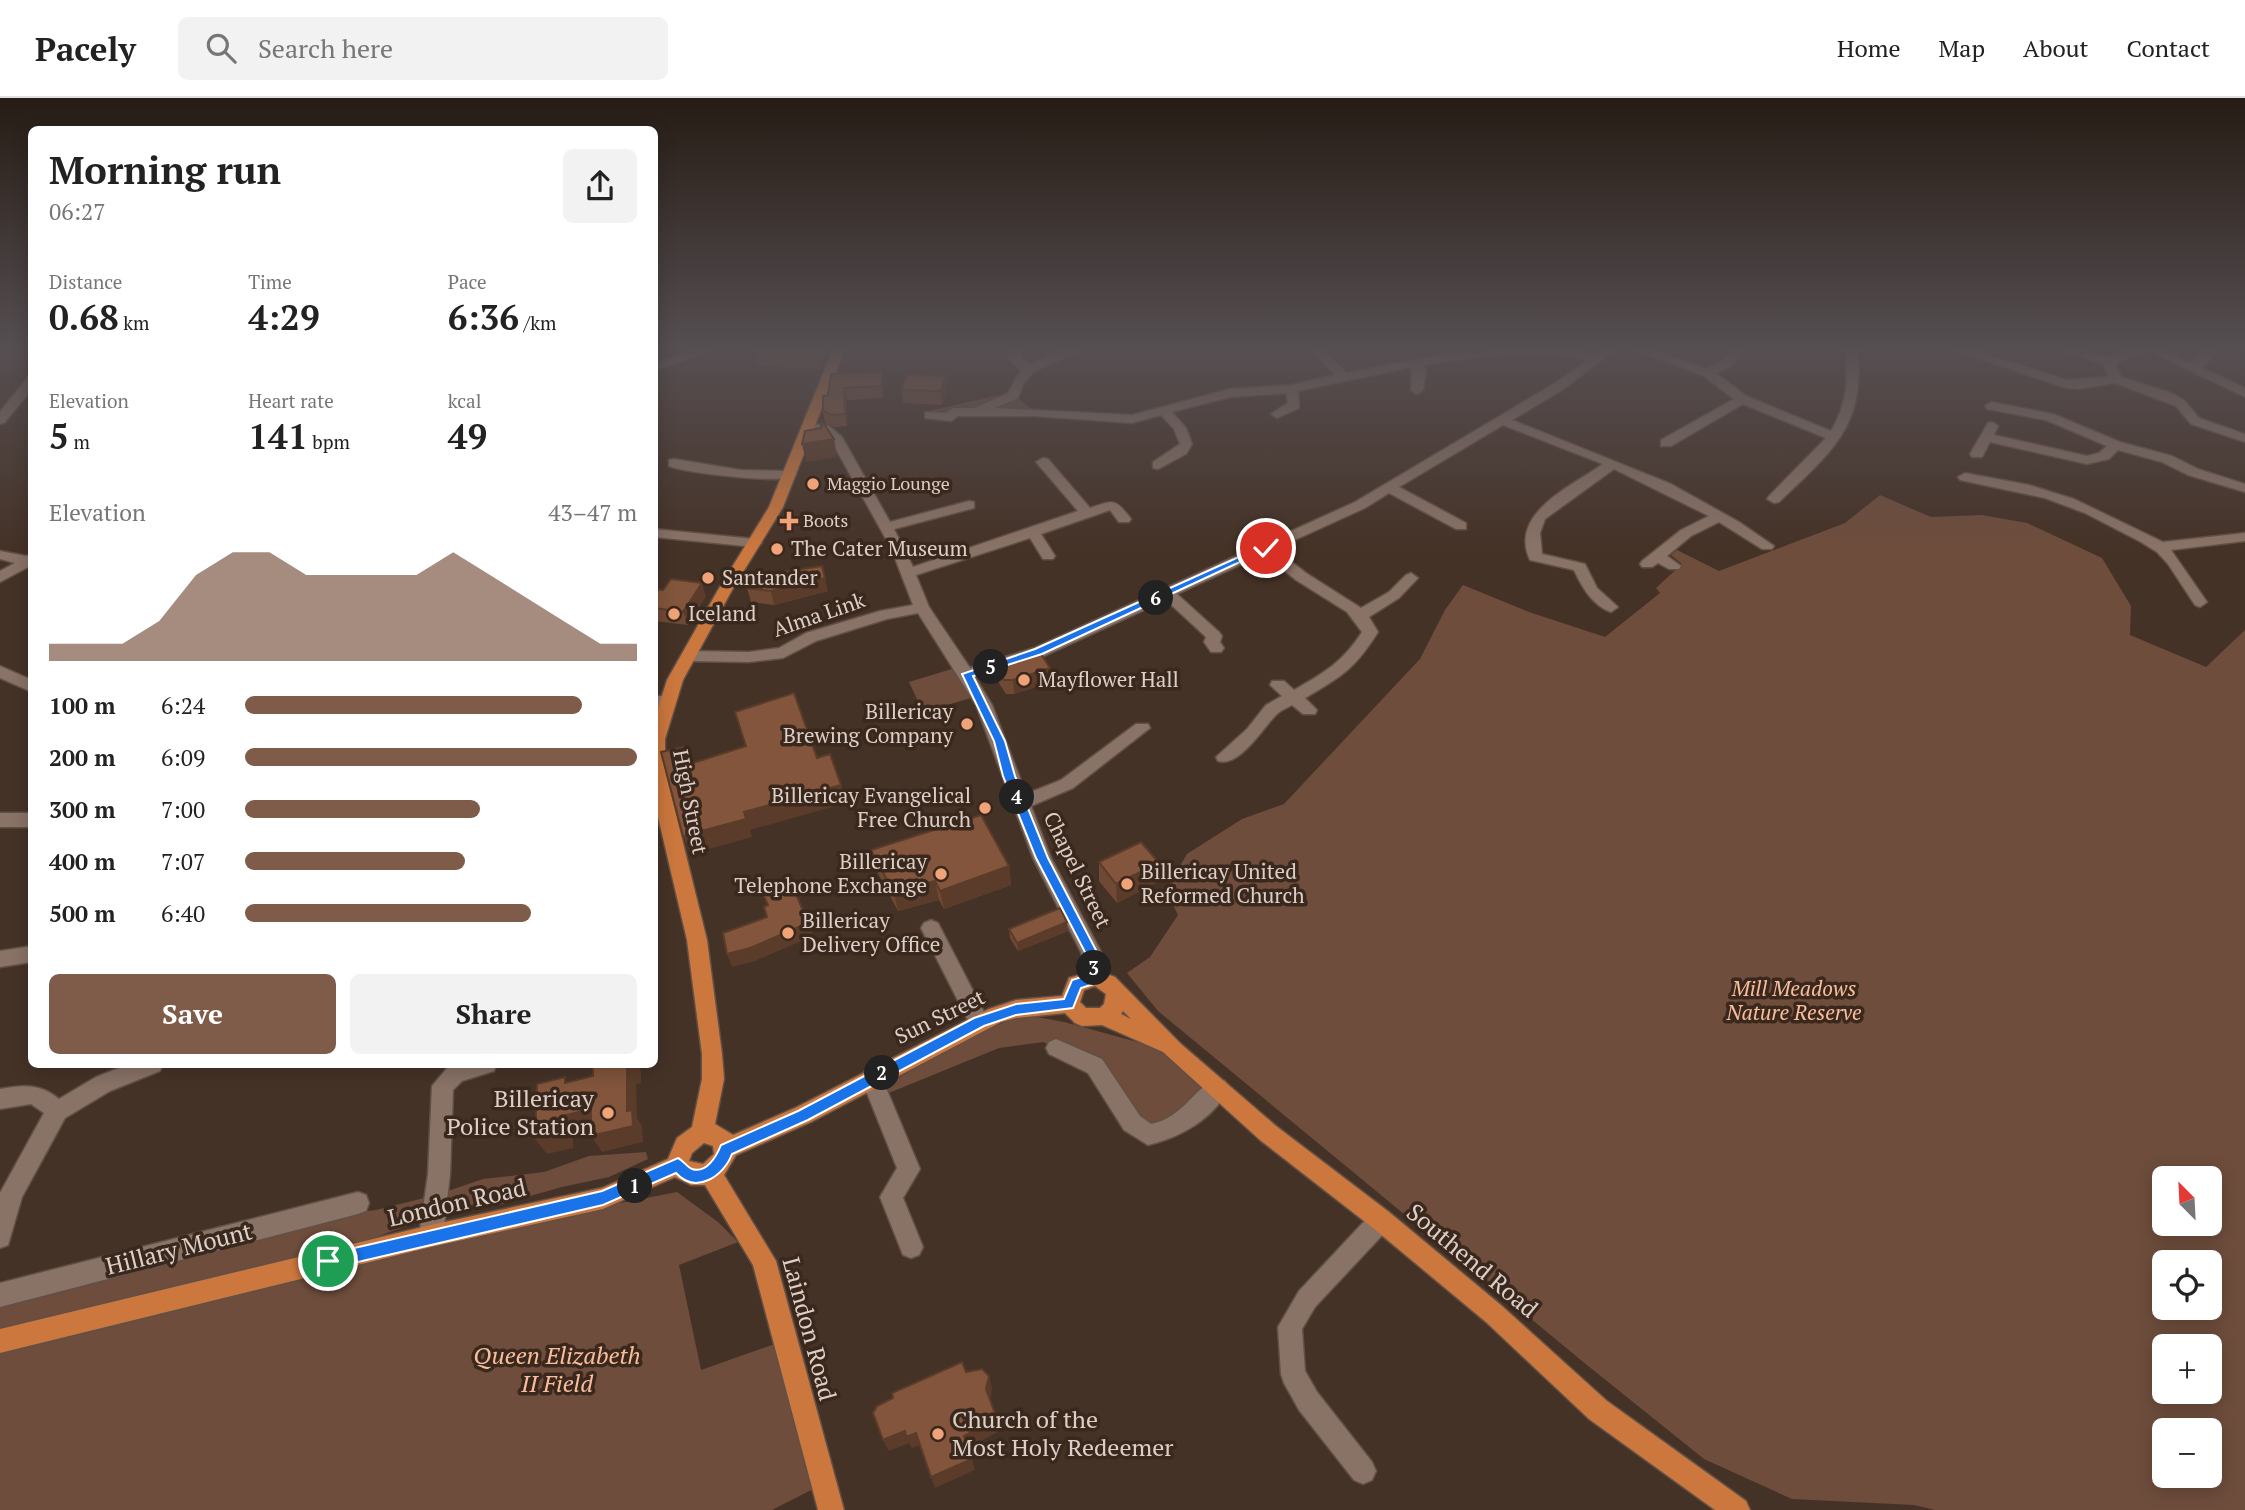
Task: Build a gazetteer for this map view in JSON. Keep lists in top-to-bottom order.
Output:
{
  "streets": {
    "main road": [
      "High Street",
      "Sun Street",
      "London Road",
      "Southend Road",
      "Laindon Road"
    ],
    "street": ["Alma Link", "Chapel Street", "Hillary Mount"]
  },
  "crossings": [
    ["Alma Link", "High Street"],
    ["Alma Link", "Chapel Street"],
    ["High Street", "Chapel Street"],
    ["High Street", "Sun Street"],
    ["High Street", "London Road"],
    ["High Street", "Laindon Road"],
    ["Chapel Street", "Sun Street"],
    ["Chapel Street", "Southend Road"],
    ["Sun Street", "London Road"],
    ["Sun Street", "Southend Road"],
    ["Sun Street", "Laindon Road"],
    ["London Road", "Laindon Road"]
  ],
  "parks": ["Mill Meadows Nature Reserve", "Queen Elizabeth II Field"],
  "places": {
    "other": [
      "Maggio Lounge",
      "The Cater Museum",
      "Santander",
      "Iceland",
      "Mayflower Hall",
      "Billericay Brewing Company",
      "Billericay Evangelical Free Church",
      "Billericay Telephone Exchange",
      "Billericay United Reformed Church",
      "Billericay Delivery Office",
      "Billericay Police Station",
      "Church of the Most Holy Redeemer"
    ],
    "health": ["Boots"]
  },
  "north": "top left",
  "page": {
    "header": "Pacely",
    "search": "Search here",
    "nav": [
      "Home",
      "Map",
      "About",
      "Contact"
    ],
    "heading": ["Morning run", "06:27"],
    "stats": [
      ["Distance", "0.68 km"],
      ["Time", "4:29"],
      ["Pace", "6:36 /km"],
      ["Elevation", "5 m"],
      ["Heart rate", "141 bpm"],
      ["kcal", "49"]
    ],
    "chart": ["Elevation", "43–47 m"],
    "pins": [
      "6",
      "5",
      "4",
      "3",
      "2",
      "1"
    ],
    "list": [
      {
        "name": "100 m",
        "note": "6:24"
      },
      {
        "name": "200 m",
        "note": "6:09"
      },
      {
        "name": "300 m",
        "note": "7:00"
      },
      {
        "name": "400 m",
        "note": "7:07"
      },
      {
        "name": "500 m",
        "note": "6:40"
      }
    ],
    "buttons": ["Save", "Share"],
    "map_buttons": ["+", "−"]
  }
}
